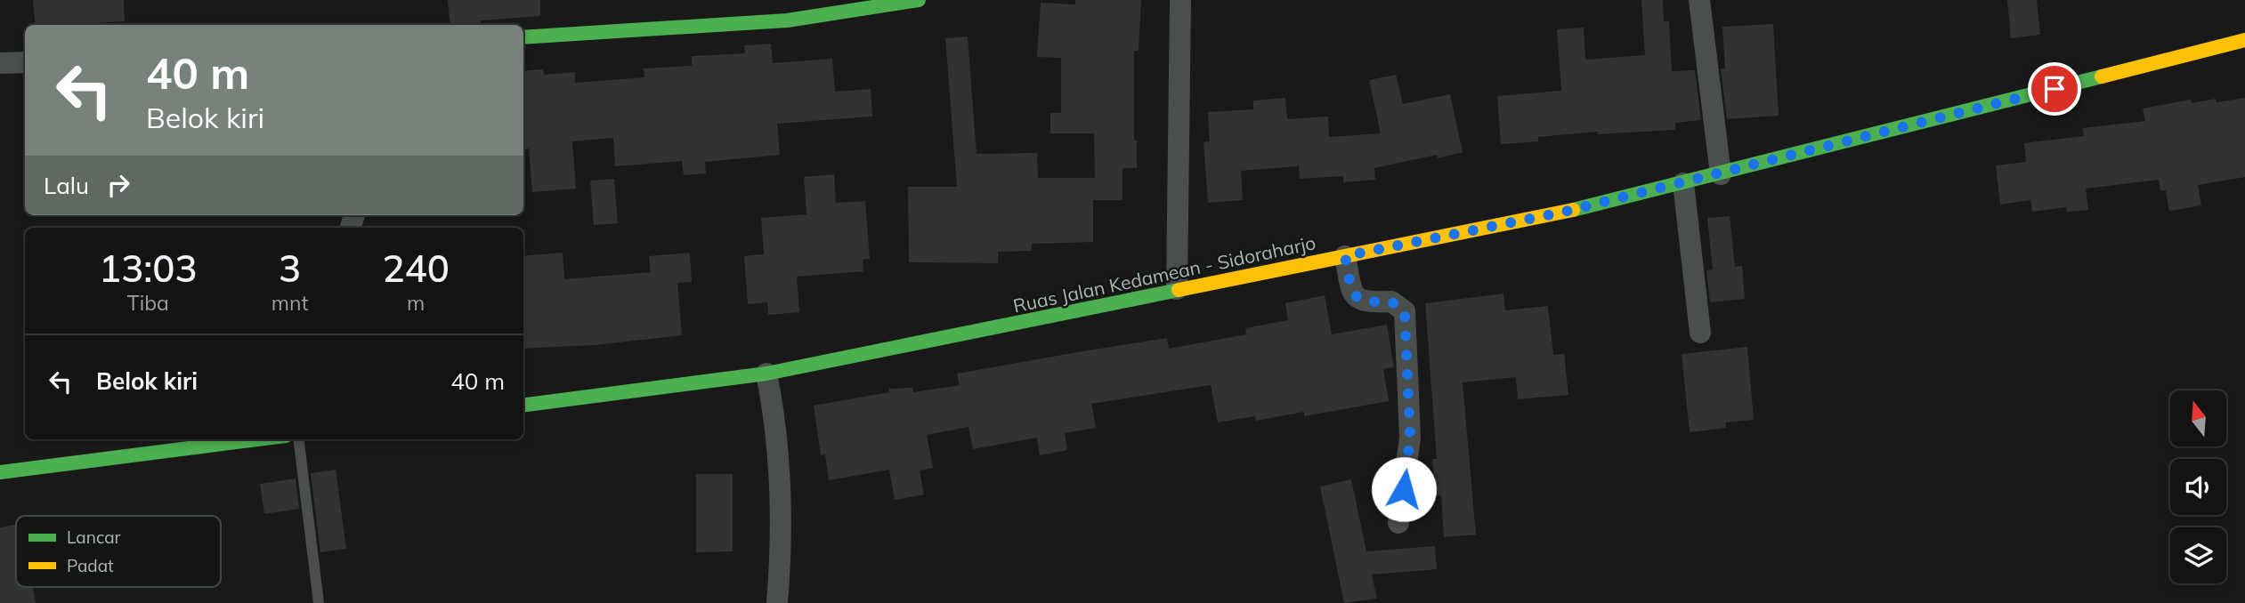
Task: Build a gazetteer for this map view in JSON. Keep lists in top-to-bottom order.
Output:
{
  "streets": {
    "main road": ["Ruas Jalan Kedamean - Sidoraharjo"]
  },
  "legend": ["Lancar", "Padat"],
  "north": "top",
  "page": {
    "turn": ["40 m", "Belok kiri"],
    "then": "Lalu",
    "eta": [
      "13:03",
      "Tiba",
      "3",
      "mnt",
      "240",
      "m"
    ],
    "list": [
      {
        "name": "Belok kiri",
        "value": "40 m"
      }
    ]
  }
}
